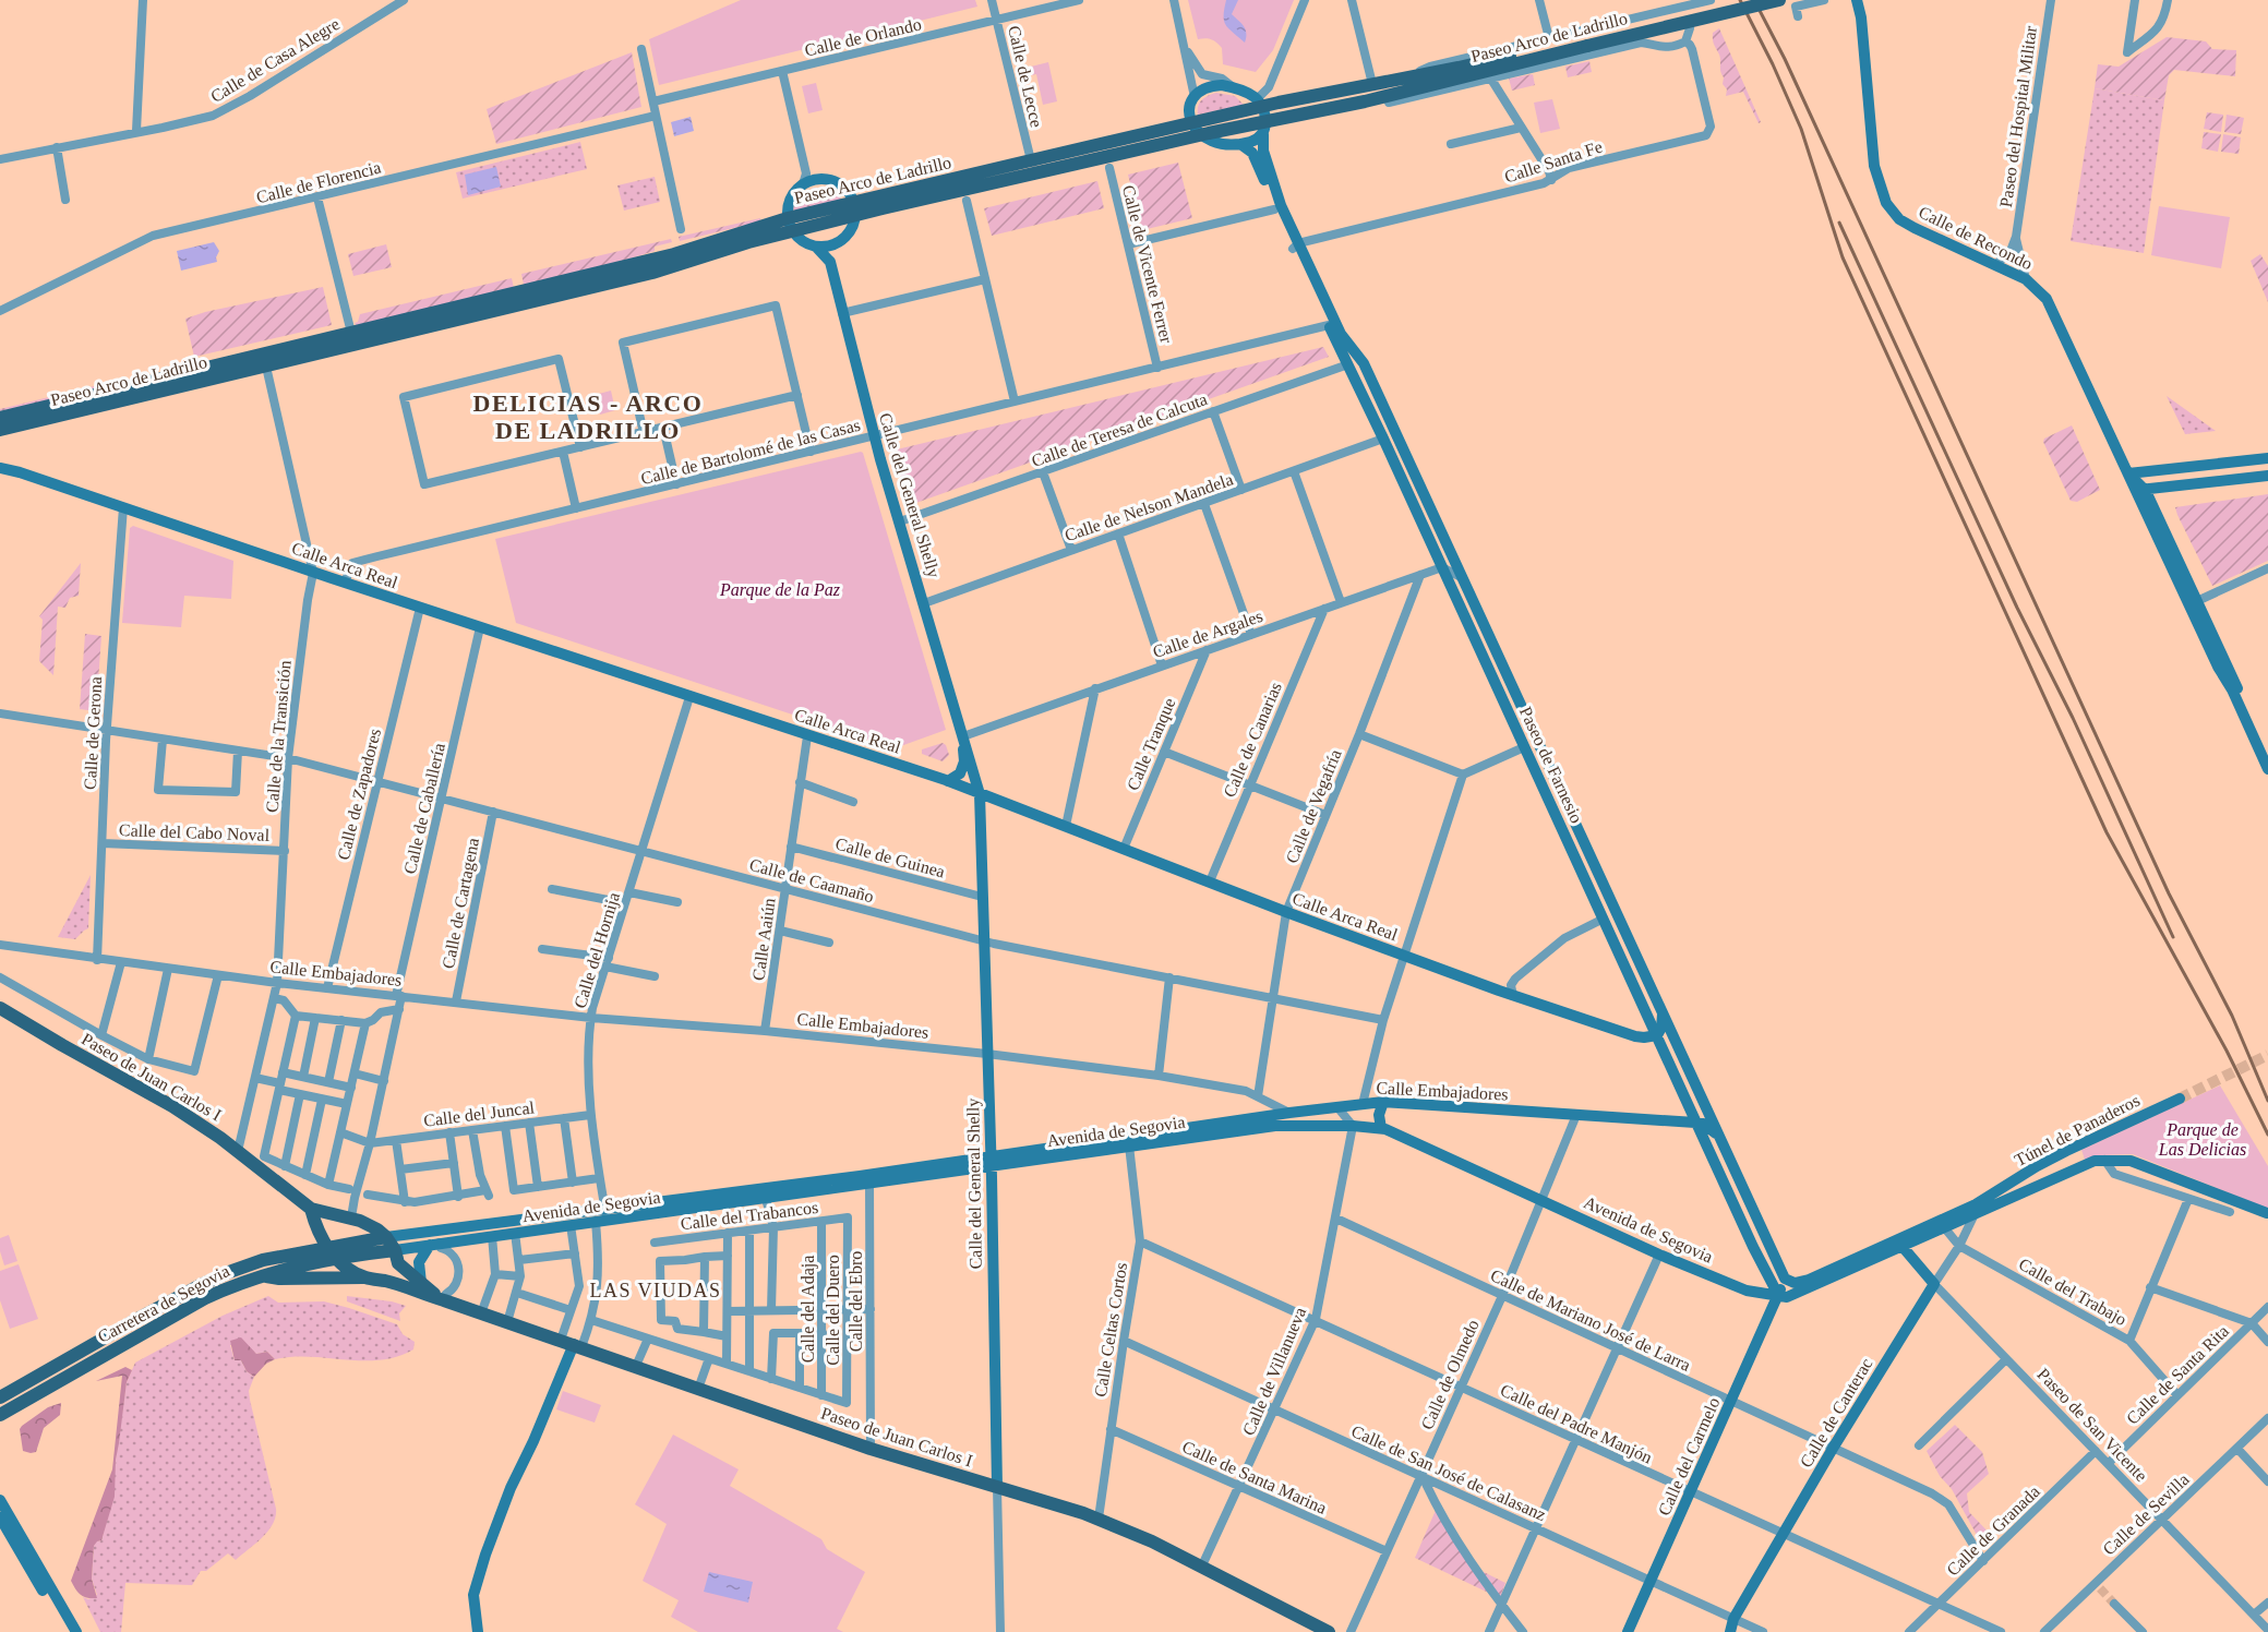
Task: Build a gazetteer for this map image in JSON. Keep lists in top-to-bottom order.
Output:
{
  "streets": {
    "main road": [
      "Paseo Arco de Ladrillo",
      "Calle de Recondo",
      "Calle del General Shelly",
      "Calle Arca Real",
      "Paseo de Farnesio",
      "Calle Embajadores",
      "Paseo de Juan Carlos I",
      "Túnel de Panaderos",
      "Avenida de Segovia",
      "Carretera de Segovia",
      "Calle de Canterac",
      "Paseo de San Vicente",
      "Calle del Carmelo"
    ],
    "street": [
      "Calle de Orlando",
      "Calle de Casa Alegre",
      "Calle de Lecce",
      "Paseo del Hospital Militar",
      "Calle Santa Fe",
      "Calle de Florencia",
      "Calle de Vicente Ferrer",
      "Calle de Teresa de Calcuta",
      "Calle de Bartolomé de las Casas",
      "Calle de Nelson Mandela",
      "Calle de Argales",
      "Calle de Gerona",
      "Calle de la Transición",
      "Calle de Canarias",
      "Calle Tranque",
      "Calle de Zapadores",
      "Calle de Vegafría",
      "Calle de Caballería",
      "Calle del Cabo Noval",
      "Calle de Guinea",
      "Calle de Caamaño",
      "Calle de Cartagena",
      "Calle Aaiún",
      "Calle del Hornija",
      "Calle del Juncal",
      "Calle del Trabancos",
      "Calle del Trabajo",
      "Calle del Ebro",
      "Calle del Adaja",
      "Calle del Duero",
      "Calle de Mariano José de Larra",
      "Calle Celtas Cortos",
      "Calle de Villanueva",
      "Calle de Olmedo",
      "Calle de Santa Rita",
      "Calle del Padre Manjón",
      "Calle de San José de Calasanz",
      "Calle de Santa Marina",
      "Calle de Sevilla",
      "Calle de Granada"
    ]
  },
  "crossings": [
    ["Calle de Orlando", "Calle de Lecce"],
    ["Paseo Arco de Ladrillo", "Calle de Lecce"],
    ["Paseo Arco de Ladrillo", "Calle Santa Fe"],
    ["Paseo Arco de Ladrillo", "Calle del General Shelly"],
    ["Paseo Arco de Ladrillo", "Calle de la Transición"],
    ["Paseo Arco de Ladrillo", "Paseo de Farnesio"],
    ["Paseo del Hospital Militar", "Calle de Recondo"],
    ["Calle Santa Fe", "Paseo de Farnesio"],
    ["Calle de Vicente Ferrer", "Calle de Bartolomé de las Casas"],
    ["Calle de Teresa de Calcuta", "Calle del General Shelly"],
    ["Calle de Teresa de Calcuta", "Paseo de Farnesio"],
    ["Calle de Bartolomé de las Casas", "Calle del General Shelly"],
    ["Calle de Bartolomé de las Casas", "Calle Arca Real"],
    ["Calle de Bartolomé de las Casas", "Paseo de Farnesio"],
    ["Calle del General Shelly", "Calle de Nelson Mandela"],
    ["Calle del General Shelly", "Calle Arca Real"],
    ["Calle del General Shelly", "Calle de Argales"],
    ["Calle del General Shelly", "Calle de Guinea"],
    ["Calle del General Shelly", "Calle de Caamaño"],
    ["Calle del General Shelly", "Calle Embajadores"],
    ["Calle del General Shelly", "Paseo de Juan Carlos I"],
    ["Calle del General Shelly", "Avenida de Segovia"],
    ["Calle de Nelson Mandela", "Paseo de Farnesio"],
    ["Calle Arca Real", "Calle de Gerona"],
    ["Calle Arca Real", "Calle de la Transición"],
    ["Calle Arca Real", "Calle de Canarias"],
    ["Calle Arca Real", "Calle Tranque"],
    ["Calle Arca Real", "Paseo de Farnesio"],
    ["Calle Arca Real", "Calle de Zapadores"],
    ["Calle Arca Real", "Calle de Vegafría"],
    ["Calle Arca Real", "Calle de Caballería"],
    ["Calle Arca Real", "Calle Aaiún"],
    ["Calle Arca Real", "Calle del Hornija"],
    ["Calle de Argales", "Calle de Canarias"],
    ["Calle de Argales", "Calle Tranque"],
    ["Calle de Argales", "Paseo de Farnesio"],
    ["Calle de Argales", "Calle de Vegafría"],
    ["Calle de Gerona", "Calle del Cabo Noval"],
    ["Calle de Gerona", "Calle de Caamaño"],
    ["Calle de Gerona", "Calle Embajadores"],
    ["Calle de la Transición", "Calle del Cabo Noval"],
    ["Calle de la Transición", "Calle de Caamaño"],
    ["Calle de la Transición", "Calle Embajadores"],
    ["Calle de la Transición", "Paseo de Juan Carlos I"],
    ["Paseo de Farnesio", "Calle Embajadores"],
    ["Paseo de Farnesio", "Avenida de Segovia"],
    ["Paseo de Farnesio", "Calle del Carmelo"],
    ["Calle de Zapadores", "Calle de Caamaño"],
    ["Calle de Zapadores", "Calle Embajadores"],
    ["Calle de Vegafría", "Calle de Caamaño"],
    ["Calle de Vegafría", "Calle Embajadores"],
    ["Calle de Caballería", "Calle de Caamaño"],
    ["Calle de Caballería", "Calle Embajadores"],
    ["Calle de Caballería", "Paseo de Juan Carlos I"],
    ["Calle de Caballería", "Calle del Juncal"],
    ["Calle de Guinea", "Calle Aaiún"],
    ["Calle de Caamaño", "Calle de Cartagena"],
    ["Calle de Caamaño", "Calle Aaiún"],
    ["Calle de Caamaño", "Calle del Hornija"],
    ["Calle de Cartagena", "Calle Embajadores"],
    ["Calle Aaiún", "Calle Embajadores"],
    ["Calle del Hornija", "Calle Embajadores"],
    ["Calle del Hornija", "Paseo de Juan Carlos I"],
    ["Calle del Hornija", "Calle del Juncal"],
    ["Calle del Hornija", "Avenida de Segovia"],
    ["Calle Embajadores", "Paseo de Juan Carlos I"],
    ["Calle Embajadores", "Avenida de Segovia"],
    ["Calle Embajadores", "Calle de Olmedo"],
    ["Paseo de Juan Carlos I", "Avenida de Segovia"],
    ["Paseo de Juan Carlos I", "Calle del Ebro"],
    ["Paseo de Juan Carlos I", "Carretera de Segovia"],
    ["Paseo de Juan Carlos I", "Calle Celtas Cortos"],
    ["Paseo de Juan Carlos I", "Calle de Villanueva"],
    ["Túnel de Panaderos", "Avenida de Segovia"],
    ["Avenida de Segovia", "Calle del Trabajo"],
    ["Avenida de Segovia", "Calle del Ebro"],
    ["Avenida de Segovia", "Carretera de Segovia"],
    ["Avenida de Segovia", "Calle Celtas Cortos"],
    ["Avenida de Segovia", "Calle de Villanueva"],
    ["Avenida de Segovia", "Calle de Olmedo"],
    ["Avenida de Segovia", "Calle de Canterac"],
    ["Avenida de Segovia", "Paseo de San Vicente"],
    ["Avenida de Segovia", "Calle del Carmelo"],
    ["Calle del Trabancos", "Calle del Adaja"],
    ["Calle del Trabancos", "Calle del Duero"],
    ["Calle del Trabajo", "Calle de Santa Rita"],
    ["Calle del Trabajo", "Calle de Canterac"],
    ["Calle del Adaja", "Calle del Duero"],
    ["Calle de Mariano José de Larra", "Calle de Villanueva"],
    ["Calle de Mariano José de Larra", "Calle de Olmedo"],
    ["Calle de Mariano José de Larra", "Calle de Canterac"],
    ["Calle de Mariano José de Larra", "Calle del Carmelo"],
    ["Calle de Mariano José de Larra", "Calle de Granada"],
    ["Calle Celtas Cortos", "Calle del Padre Manjón"],
    ["Calle Celtas Cortos", "Calle de San José de Calasanz"],
    ["Calle Celtas Cortos", "Calle de Santa Marina"],
    ["Calle de Villanueva", "Calle del Padre Manjón"],
    ["Calle de Villanueva", "Calle de San José de Calasanz"],
    ["Calle de Villanueva", "Calle de Santa Marina"],
    ["Calle de Olmedo", "Calle del Padre Manjón"],
    ["Calle de Olmedo", "Calle de San José de Calasanz"],
    ["Calle de Olmedo", "Calle de Santa Marina"],
    ["Calle de Santa Rita", "Paseo de San Vicente"],
    ["Calle de Canterac", "Calle del Padre Manjón"],
    ["Calle de Canterac", "Paseo de San Vicente"],
    ["Calle de Canterac", "Calle de San José de Calasanz"],
    ["Calle del Padre Manjón", "Calle del Carmelo"],
    ["Calle del Padre Manjón", "Calle de Granada"],
    ["Paseo de San Vicente", "Calle de Sevilla"],
    ["Paseo de San Vicente", "Calle de Granada"],
    ["Calle del Carmelo", "Calle de San José de Calasanz"]
  ],
  "districts": ["DELICIAS - ARCO DE LADRILLO", "LAS VIUDAS"],
  "parks": ["Parque de la Paz", "Parque de Las Delicias"]
}
